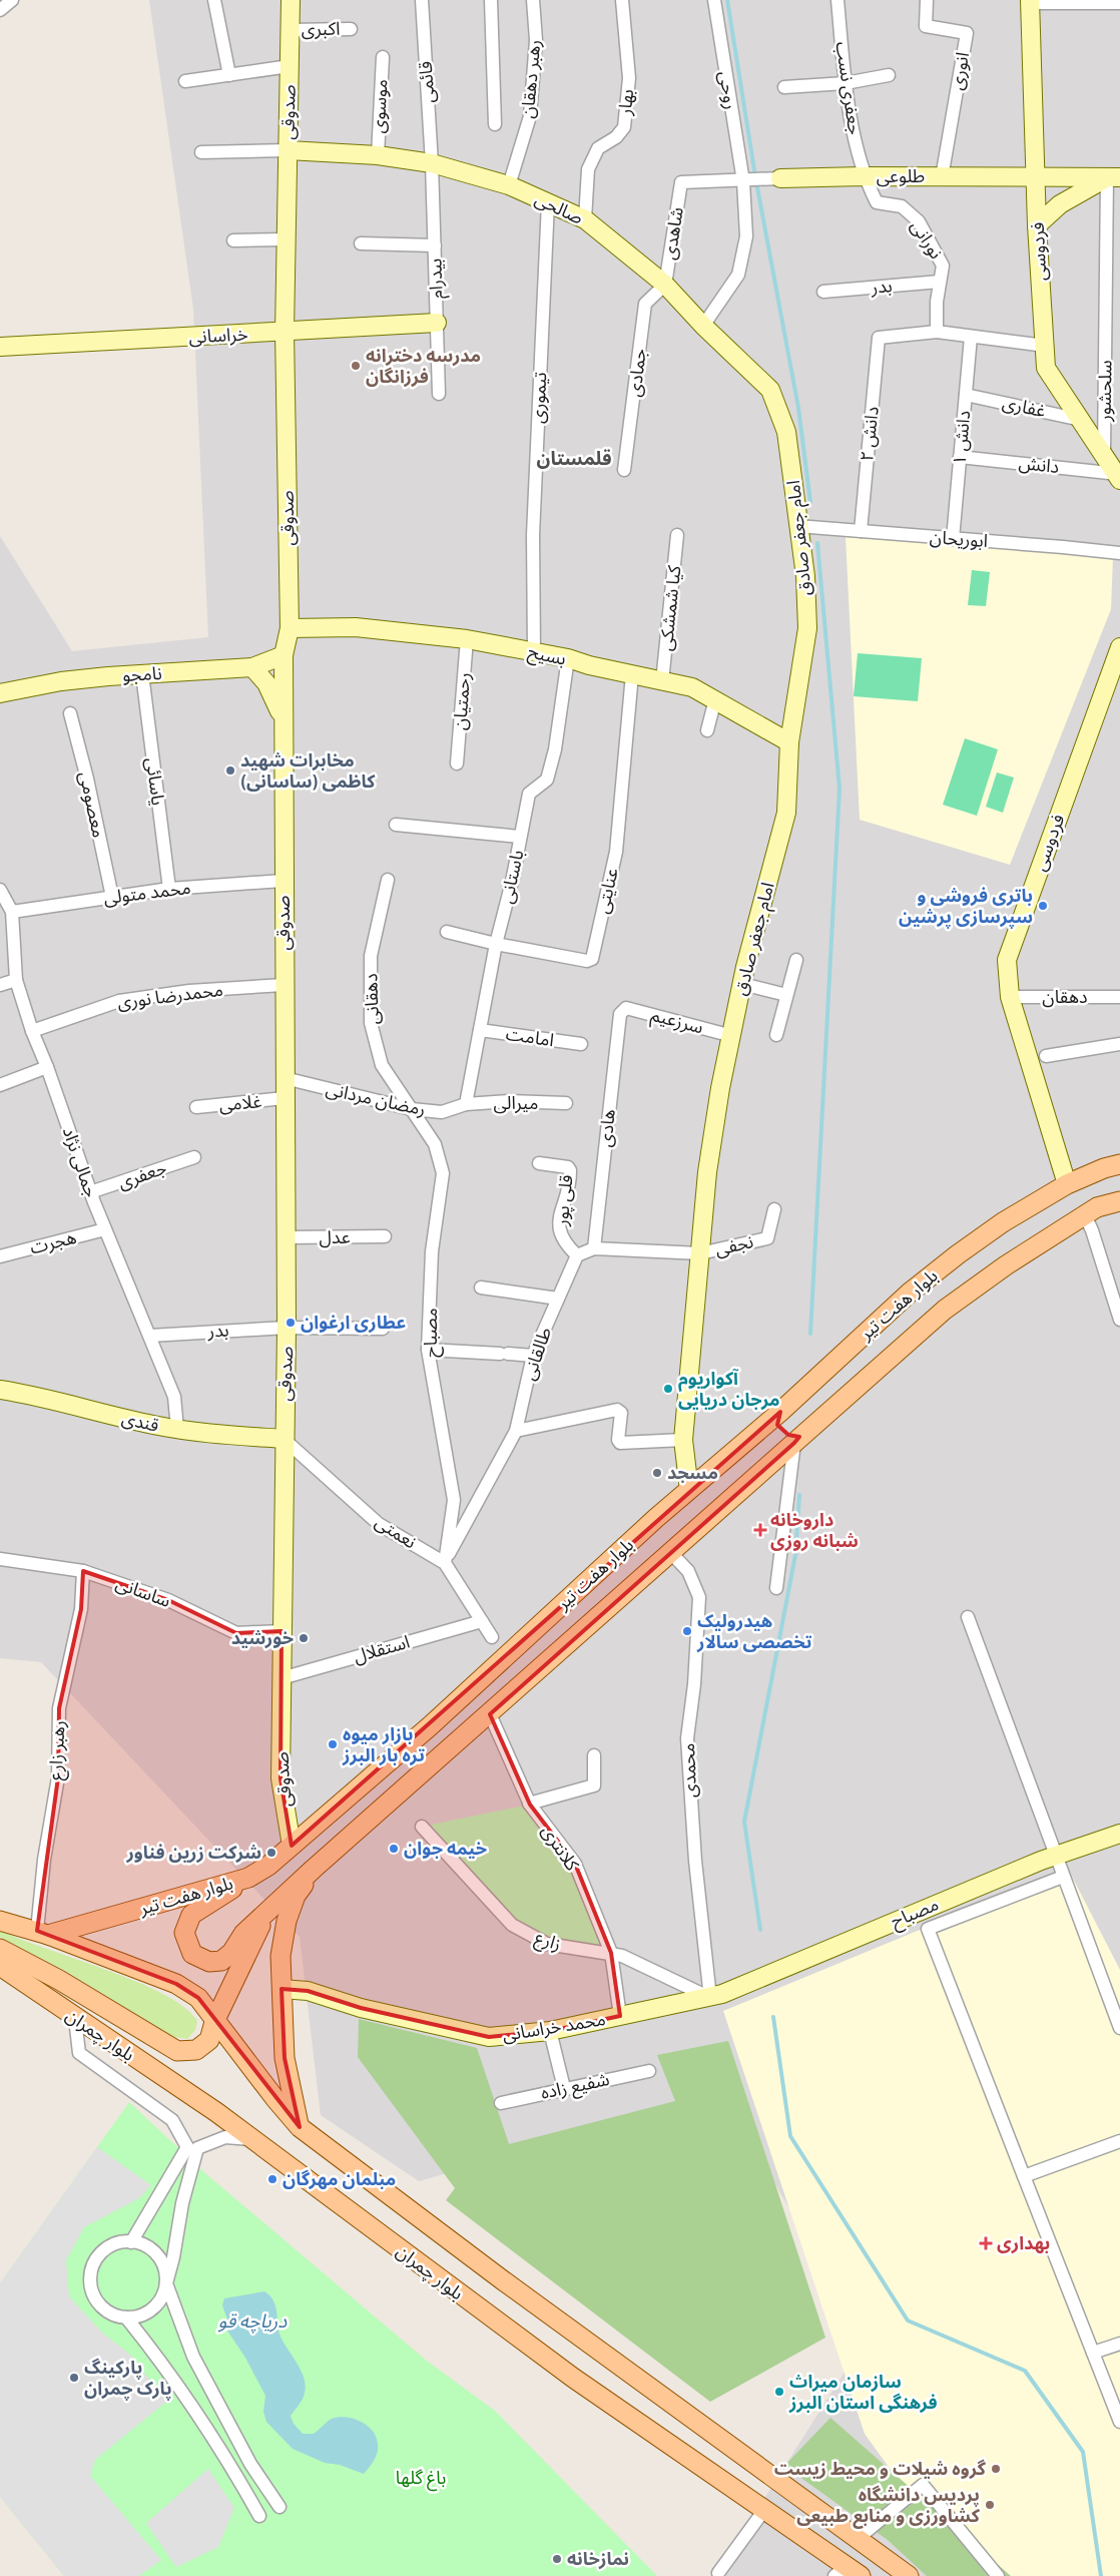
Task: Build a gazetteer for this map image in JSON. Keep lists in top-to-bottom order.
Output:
{
  "streets": {
    "main road": ["بلوار هفت تیر", "بلوار چمران"],
    "street": [
      "اکبری",
      "انوری",
      "رهبر دهقان",
      "قائمی",
      "جعفری نسب",
      "روحی",
      "بهار",
      "موسوی",
      "صدوقی",
      "طلوعی",
      "صالحی",
      "شاهدی",
      "نورانی",
      "فردوسی",
      "بیدرام",
      "بدر",
      "خراسانی",
      "جمادی",
      "سلحشور",
      "تیموری",
      "غفاری",
      "دانش ۲",
      "دانش ۱",
      "دانش",
      "امام جعفر صادق",
      "ابوریحان",
      "کیا شمشکی",
      "بسیح",
      "نامجو",
      "رحمتیان",
      "یاسائی",
      "معصومی",
      "باستانی",
      "عنایتی",
      "محمد متولی",
      "محمدرضا نوری",
      "دهقان",
      "دهقانی",
      "سرزعیم",
      "امامت",
      "رمضان مردانی",
      "غلامی",
      "میرالی",
      "هادی",
      "جمالی نژاد",
      "جعفری",
      "قلی پور",
      "عدل",
      "هجرت",
      "نجفی",
      "مصباح",
      "طالقانی",
      "قندی",
      "نعمتی",
      "ساسانی",
      "استقلال",
      "رهبر زارع",
      "محمدی",
      "کلانتری",
      "زارع",
      "محمد خراسانی",
      "شفیع زاده"
    ]
  },
  "crossings": [
    ["اکبری", "صدوقی"],
    ["انوری", "طلوعی"],
    ["رهبر دهقان", "صالحی"],
    ["قائمی", "صالحی"],
    ["قائمی", "بیدرام"],
    ["جعفری نسب", "طلوعی"],
    ["جعفری نسب", "نورانی"],
    ["روحی", "طلوعی"],
    ["روحی", "صالحی"],
    ["بهار", "صالحی"],
    ["موسوی", "صالحی"],
    ["صدوقی", "صالحی"],
    ["صدوقی", "بدر"],
    ["صدوقی", "خراسانی"],
    ["صدوقی", "بسیح"],
    ["صدوقی", "نامجو"],
    ["صدوقی", "محمد متولی"],
    ["صدوقی", "محمدرضا نوری"],
    ["صدوقی", "رمضان مردانی"],
    ["صدوقی", "غلامی"],
    ["صدوقی", "عدل"],
    ["صدوقی", "بلوار هفت تیر"],
    ["صدوقی", "قندی"],
    ["صدوقی", "نعمتی"],
    ["صدوقی", "ساسانی"],
    ["صدوقی", "استقلال"],
    ["طلوعی", "شاهدی"],
    ["طلوعی", "نورانی"],
    ["طلوعی", "فردوسی"],
    ["طلوعی", "سلحشور"],
    ["صالحی", "شاهدی"],
    ["صالحی", "بیدرام"],
    ["صالحی", "جمادی"],
    ["صالحی", "تیموری"],
    ["صالحی", "امام جعفر صادق"],
    ["شاهدی", "جمادی"],
    ["نورانی", "بدر"],
    ["نورانی", "دانش ۲"],
    ["فردوسی", "سلحشور"],
    ["فردوسی", "غفاری"],
    ["فردوسی", "دانش"],
    ["فردوسی", "دهقان"],
    ["فردوسی", "بلوار هفت تیر"],
    ["بیدرام", "خراسانی"],
    ["بدر", "جمالی نژاد"],
    ["تیموری", "بسیح"],
    ["غفاری", "دانش ۱"],
    ["دانش ۲", "ابوریحان"],
    ["دانش ۱", "دانش"],
    ["دانش ۱", "ابوریحان"],
    ["امام جعفر صادق", "ابوریحان"],
    ["امام جعفر صادق", "بسیح"],
    ["امام جعفر صادق", "سرزعیم"],
    ["امام جعفر صادق", "نجفی"],
    ["امام جعفر صادق", "بلوار هفت تیر"],
    ["کیا شمشکی", "بسیح"],
    ["بسیح", "رحمتیان"],
    ["بسیح", "باستانی"],
    ["بسیح", "عنایتی"],
    ["نامجو", "یاسائی"],
    ["یاسائی", "محمد متولی"],
    ["معصومی", "محمد متولی"],
    ["باستانی", "عنایتی"],
    ["باستانی", "امامت"],
    ["باستانی", "رمضان مردانی"],
    ["باستانی", "میرالی"],
    ["محمد متولی", "جمالی نژاد"],
    ["محمدرضا نوری", "جمالی نژاد"],
    ["دهقانی", "رمضان مردانی"],
    ["دهقانی", "مصباح"],
    ["سرزعیم", "هادی"],
    ["رمضان مردانی", "میرالی"],
    ["رمضان مردانی", "مصباح"],
    ["جمالی نژاد", "جعفری"],
    ["جمالی نژاد", "هجرت"],
    ["جمالی نژاد", "قندی"],
    ["قلی پور", "طالقانی"],
    ["بلوار هفت تیر", "رهبر زارع"],
    ["بلوار هفت تیر", "محمدی"],
    ["بلوار هفت تیر", "کلانتری"],
    ["بلوار هفت تیر", "محمد خراسانی"],
    ["مصباح", "طالقانی"],
    ["مصباح", "نعمتی"],
    ["مصباح", "محمدی"],
    ["مصباح", "زارع"],
    ["مصباح", "محمد خراسانی"],
    ["طالقانی", "نعمتی"],
    ["قندی", "نعمتی"],
    ["نعمتی", "استقلال"],
    ["ساسانی", "رهبر زارع"],
    ["محمدی", "زارع"],
    ["محمدی", "محمد خراسانی"],
    ["کلانتری", "زارع"],
    ["کلانتری", "محمد خراسانی"],
    ["زارع", "محمد خراسانی"]
  ],
  "districts": ["قلمستان"],
  "water": ["دریاچه قو"],
  "parks": ["باغ گلها"],
  "places": {
    "other": [
      "مدرسه دخترانه فرزانگان",
      "مخابرات شهید کاظمی (ساسانی)",
      "باتری فروشی و سپرسازی پرشین",
      "عطاری ارغوان",
      "آکواریوم مرجان دریایی",
      "مسجد",
      "هیدرولیک تخصصی سالار",
      "خورشید",
      "بازار میوه تره بار البرز",
      "خیمه جوان",
      "شرکت زرین فناور",
      "مبلمان مهرگان",
      "پارکینگ پارک چمران",
      "سازمان میراث فرهنگی استان البرز",
      "گروه شیلات و محیط زیست",
      "پردیس دانشگاه کشاورزی و منابع طبیعی",
      "نمازخانه"
    ],
    "health": ["داروخانه شبانه روزی", "بهداری"]
  }
}
